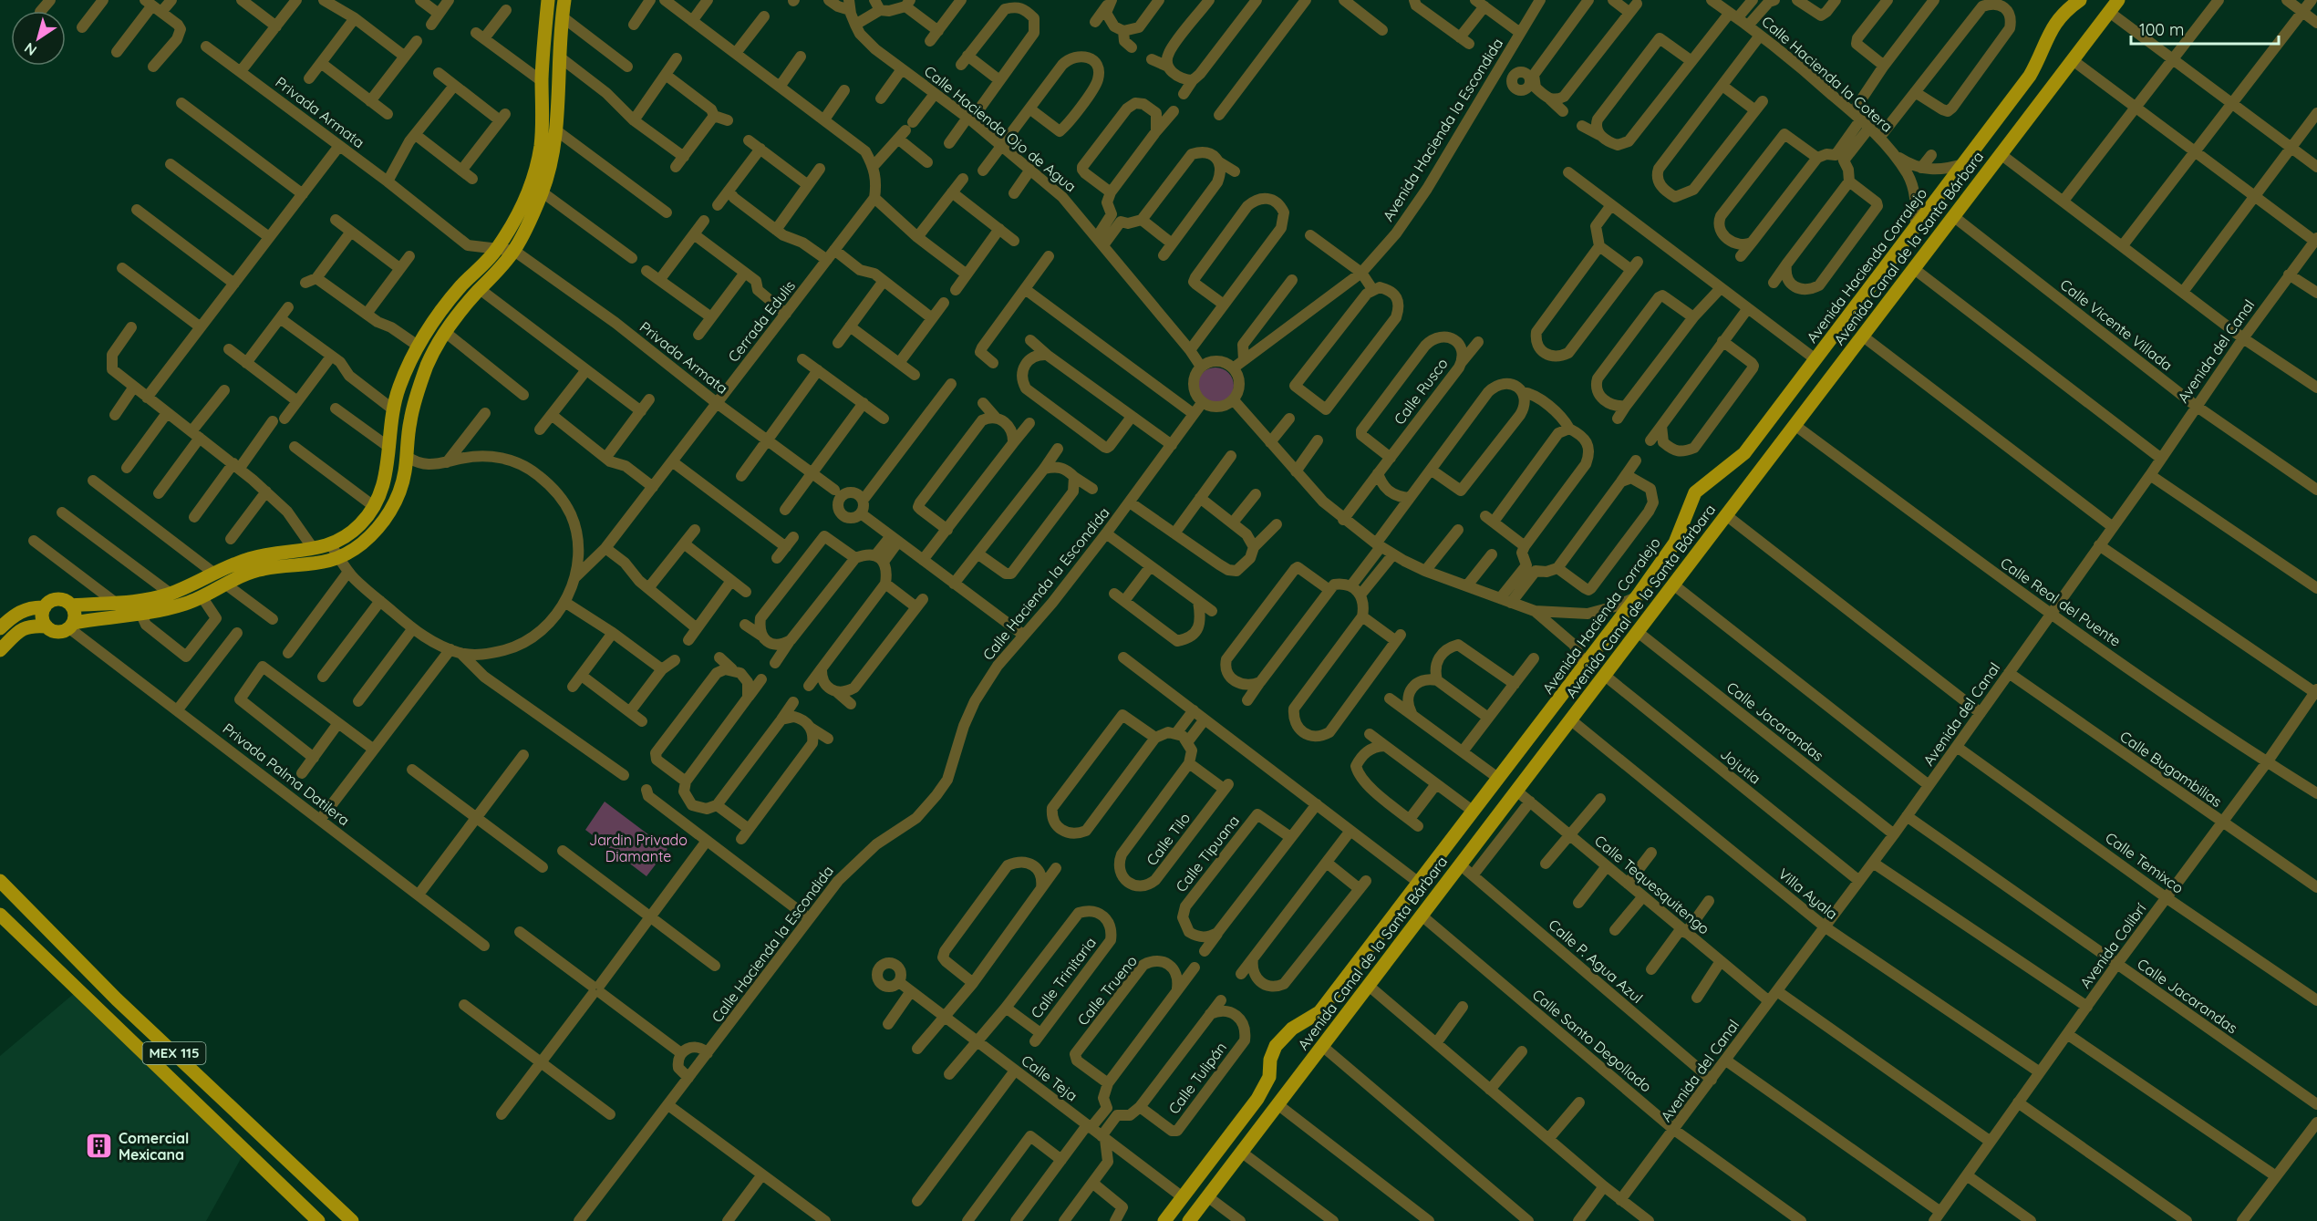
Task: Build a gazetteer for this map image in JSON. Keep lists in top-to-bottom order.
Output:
{
  "streets": {
    "main road": ["Avenida Canal de la Santa Bárbara", "Avenida Hacienda Corralejo", "MEX 115"],
    "street": [
      "Calle Hacienda la Cotera",
      "Privada Armata",
      "Calle Hacienda Ojo de Agua",
      "Avenida Hacienda la Escondida",
      "Cerrada Edulis",
      "Calle Vicente Villada",
      "Avenida del Canal",
      "Calle Rusco",
      "Calle Hacienda la Escondida",
      "Calle Real del Puente",
      "Calle Jacarandas",
      "Jojutia",
      "Calle Bugambilias",
      "Privada Palma Datilera",
      "Calle Tilo",
      "Calle Tipuana",
      "Calle Temixco",
      "Calle Tequesquitengo",
      "Villa Ayala",
      "Avenida Colibrí",
      "Calle P. Agua Azul",
      "Calle Trinitaria",
      "Calle Trueno",
      "Calle Santo Degollado",
      "Calle Teja",
      "Calle Tulipán"
    ]
  },
  "crossings": [
    ["Calle Hacienda la Cotera", "Avenida Hacienda Corralejo"],
    ["Privada Armata", "Cerrada Edulis"],
    ["Calle Hacienda Ojo de Agua", "Avenida Hacienda la Escondida"],
    ["Calle Hacienda Ojo de Agua", "Calle Hacienda la Escondida"],
    ["Avenida Hacienda la Escondida", "Calle Hacienda la Escondida"],
    ["Avenida Canal de la Santa Bárbara", "Calle Vicente Villada"],
    ["Avenida Canal de la Santa Bárbara", "Calle Real del Puente"],
    ["Avenida Canal de la Santa Bárbara", "Calle Jacarandas"],
    ["Avenida Canal de la Santa Bárbara", "Jojutia"],
    ["Avenida Canal de la Santa Bárbara", "Calle Tequesquitengo"],
    ["Avenida Canal de la Santa Bárbara", "Villa Ayala"],
    ["Avenida Canal de la Santa Bárbara", "Calle P. Agua Azul"],
    ["Avenida Canal de la Santa Bárbara", "Calle Santo Degollado"],
    ["Avenida Hacienda Corralejo", "Calle Teja"],
    ["Calle Vicente Villada", "Avenida del Canal"],
    ["Avenida del Canal", "Calle Real del Puente"],
    ["Avenida del Canal", "Calle Jacarandas"],
    ["Avenida del Canal", "Jojutia"],
    ["Avenida del Canal", "Calle Bugambilias"],
    ["Avenida del Canal", "Calle Temixco"],
    ["Avenida del Canal", "Calle Tequesquitengo"],
    ["Avenida del Canal", "Villa Ayala"],
    ["Avenida del Canal", "Calle P. Agua Azul"],
    ["Avenida del Canal", "Calle Santo Degollado"],
    ["Calle Real del Puente", "Avenida Colibrí"],
    ["Calle Jacarandas", "Avenida Colibrí"],
    ["Calle Bugambilias", "Avenida Colibrí"],
    ["Calle Temixco", "Avenida Colibrí"],
    ["Villa Ayala", "Avenida Colibrí"],
    ["Calle Trinitaria", "Calle Teja"]
  ],
  "parks": ["Jardin Privado Diamante"],
  "places": {
    "building": ["Comercial Mexicana"]
  },
  "scale_bar": "100 m",
  "north": "bottom left"
}
